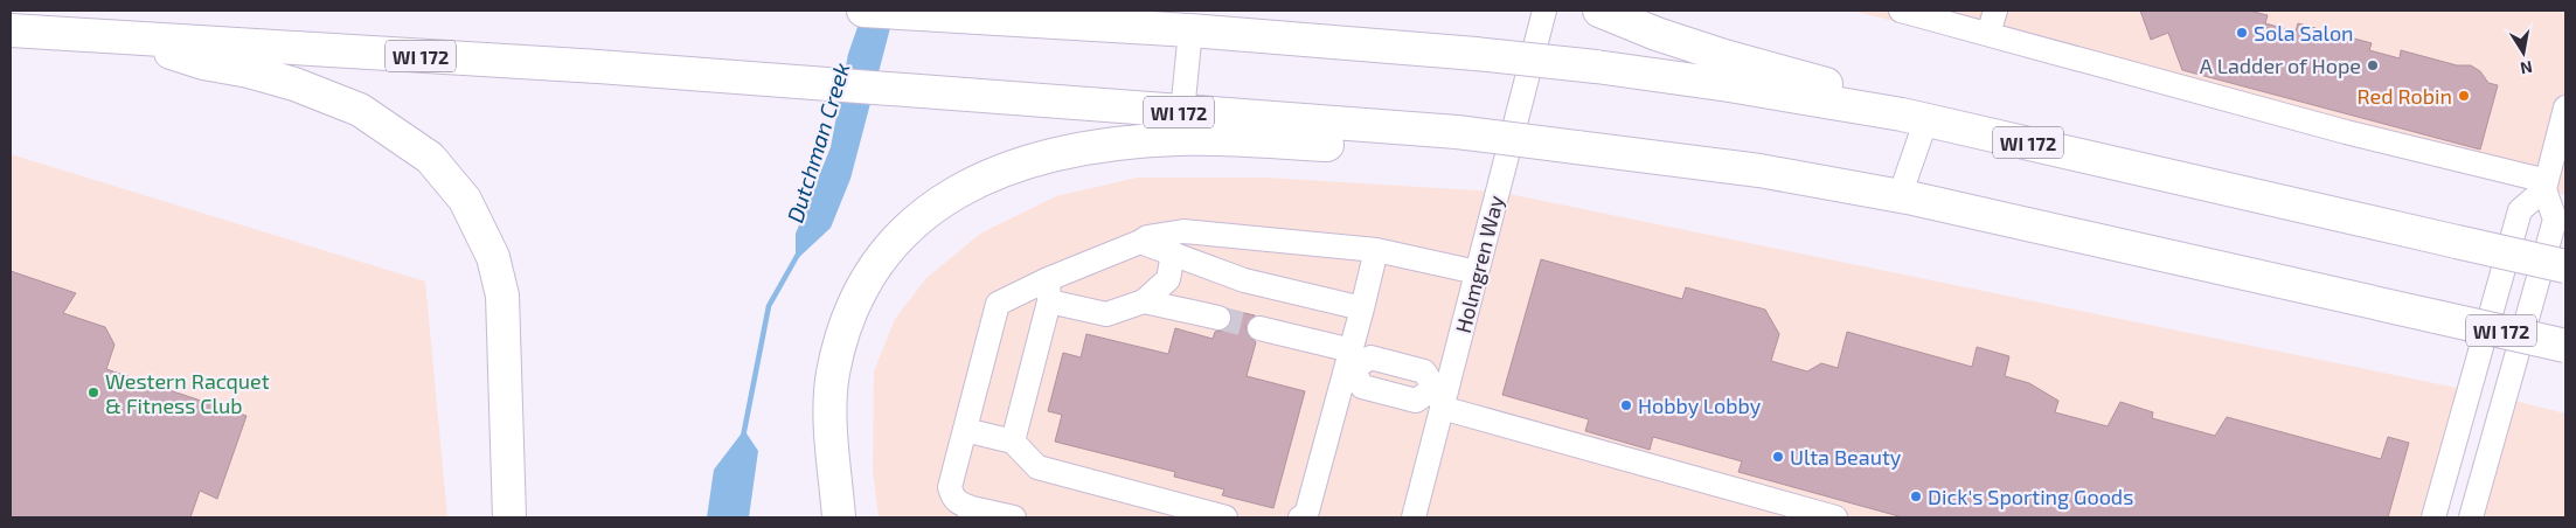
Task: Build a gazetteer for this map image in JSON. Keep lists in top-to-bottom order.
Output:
{
  "streets": {
    "highway": ["WI 172"],
    "street": ["Holmgren Way"]
  },
  "water": ["Dutchman Creek"],
  "places": [
    "Sola Salon",
    "A Ladder of Hope",
    "Red Robin",
    "Western Racquet & Fitness Club",
    "Hobby Lobby",
    "Ulta Beauty",
    "Dick's Sporting Goods"
  ],
  "north": "bottom"
}
